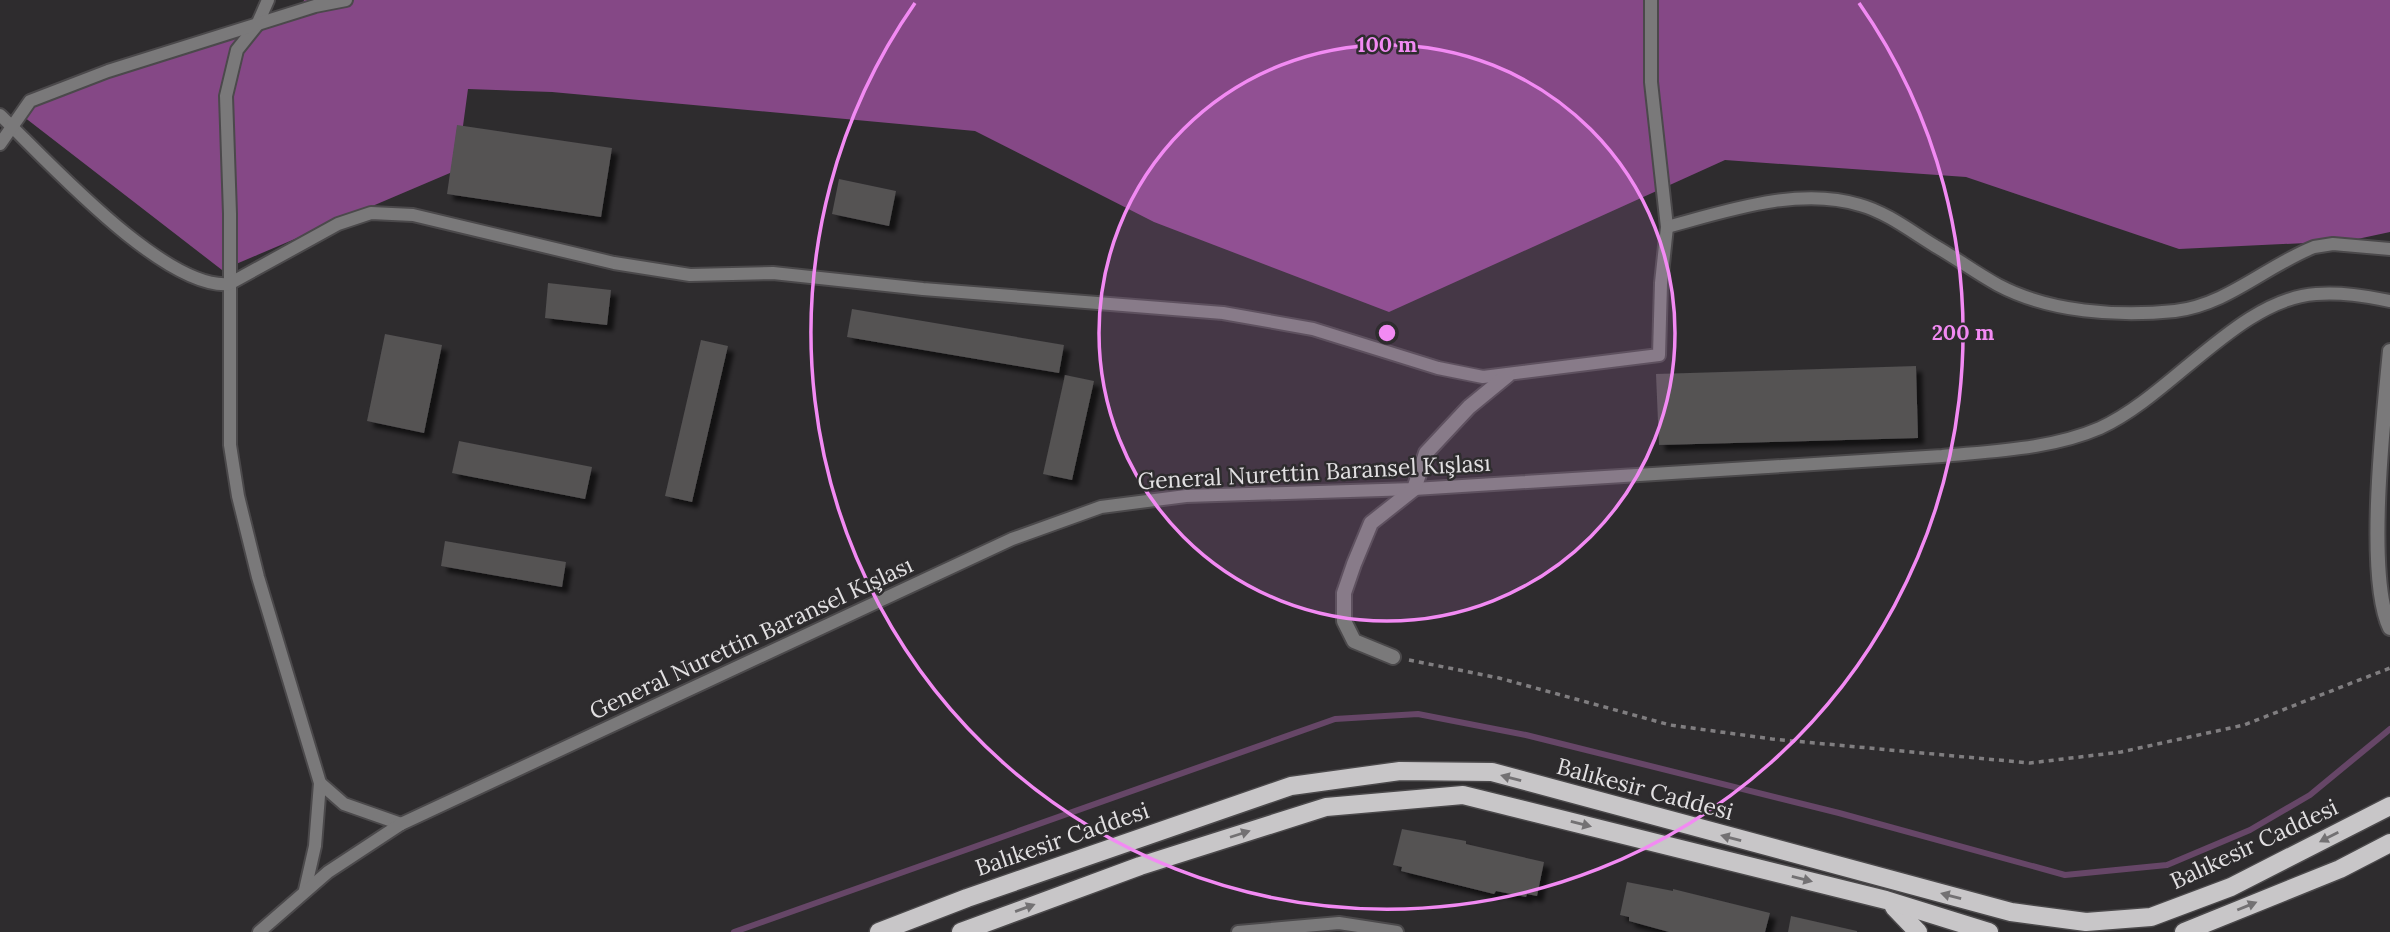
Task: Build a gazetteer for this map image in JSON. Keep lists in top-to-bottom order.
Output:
{
  "streets": {
    "main road": ["Balıkesir Caddesi"],
    "lane": ["General Nurettin Baransel Kışlası"]
  },
  "rings": ["100 m", "200 m"]
}
